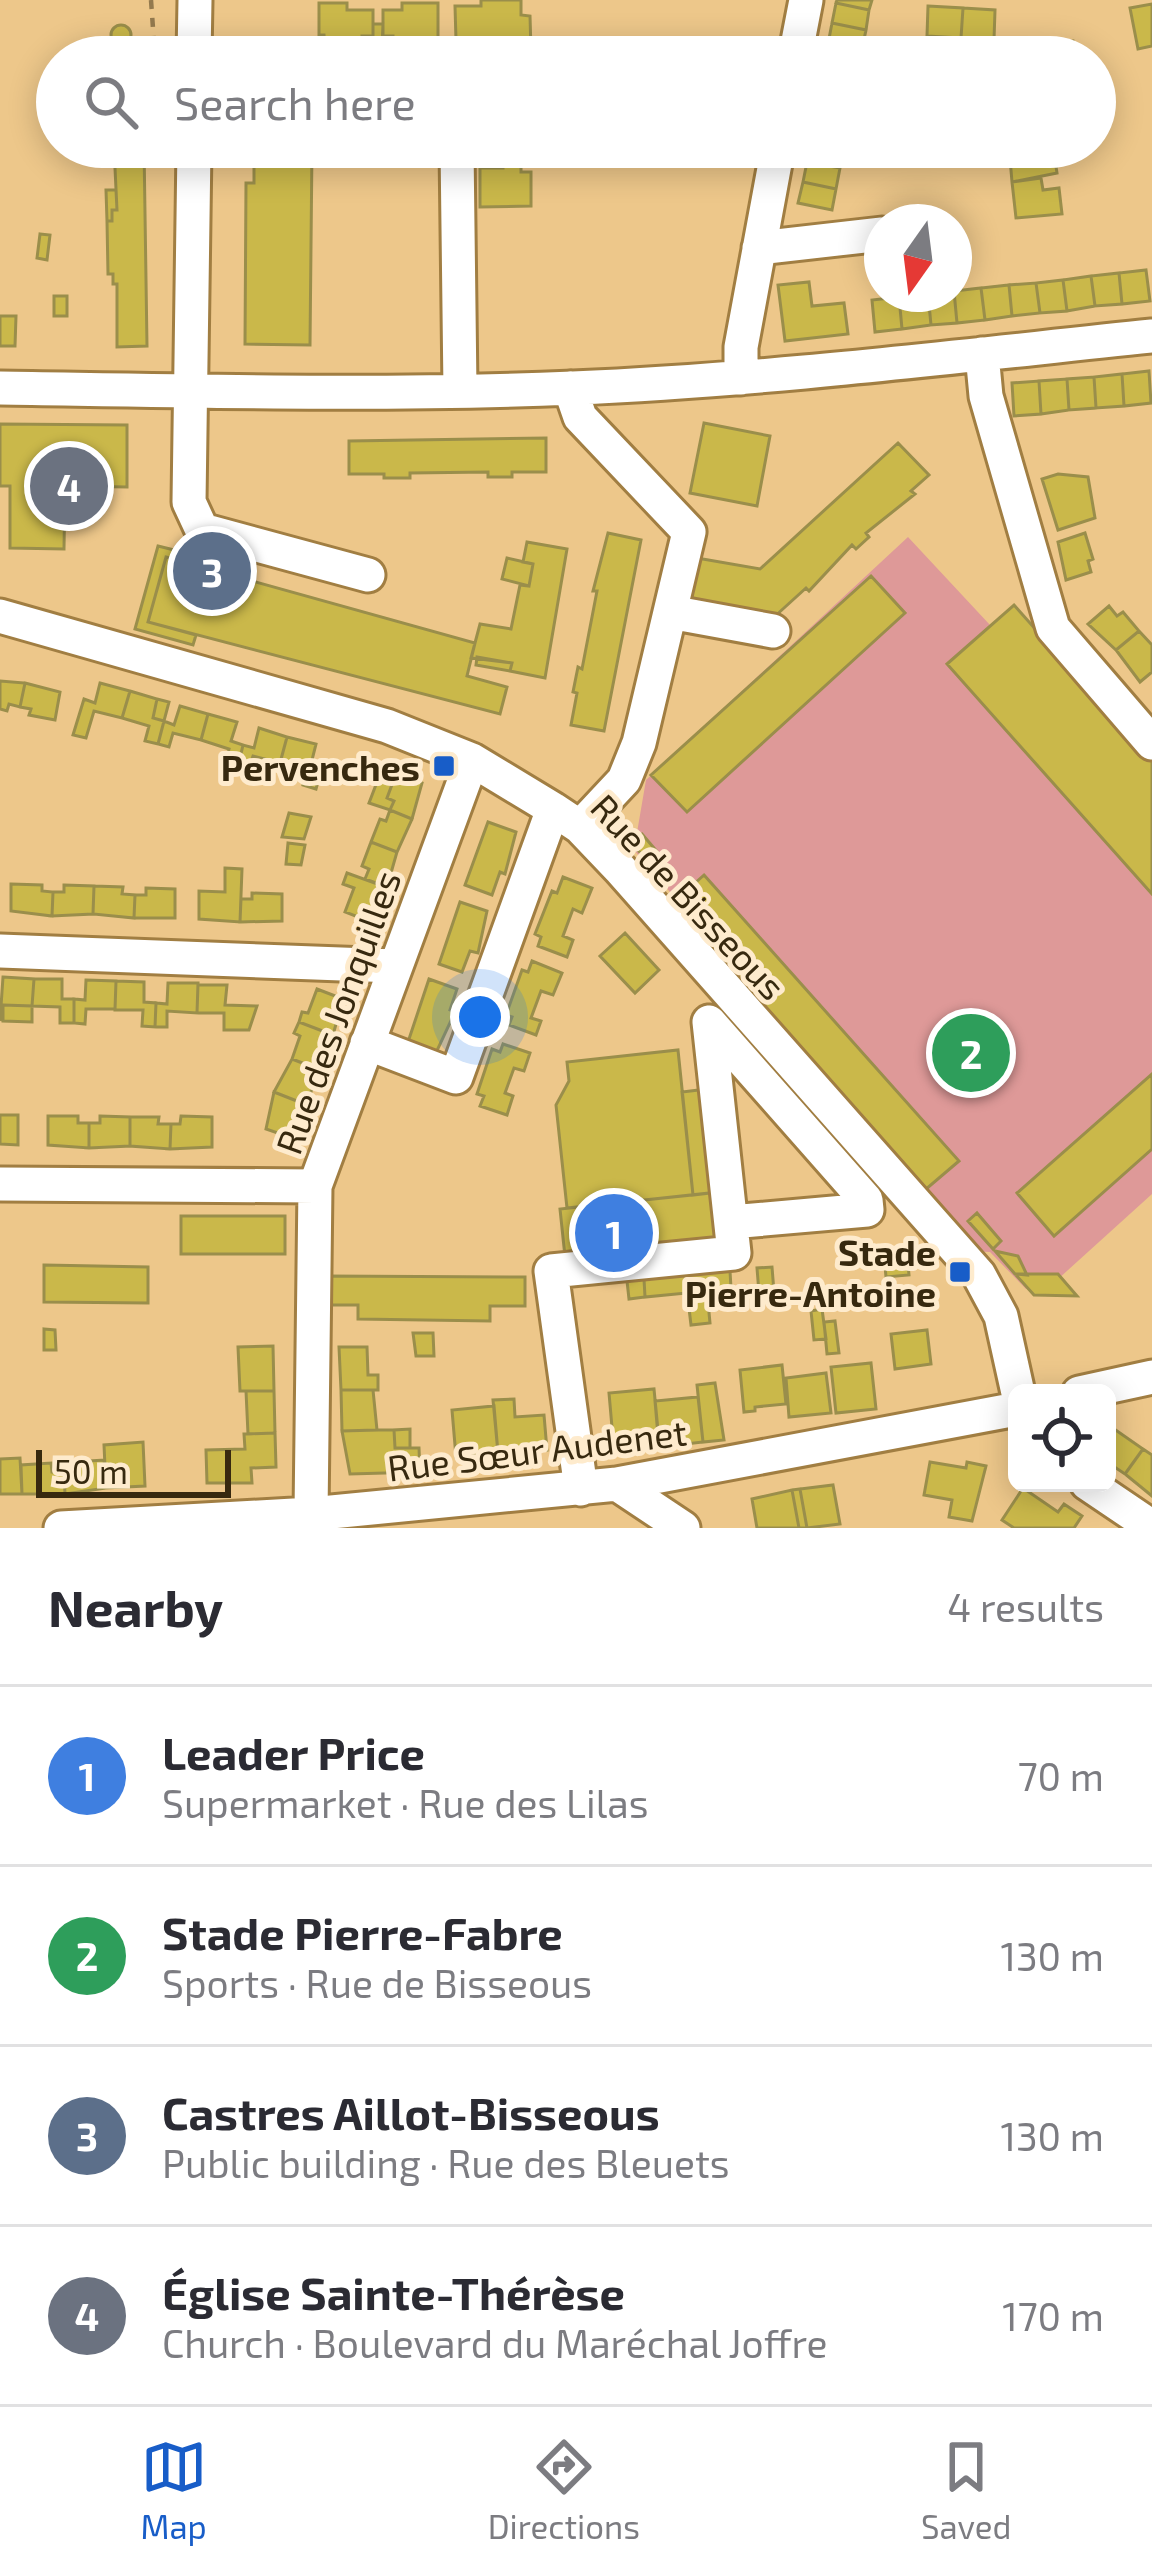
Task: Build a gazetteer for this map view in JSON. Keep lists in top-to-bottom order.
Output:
{
  "streets": {
    "street": ["Rue de Bisseous", "Rue des Jonquilles", "Rue Sœur Audenet"]
  },
  "crossings": [
    ["Rue de Bisseous", "Rue des Jonquilles"],
    ["Rue des Jonquilles", "Rue Sœur Audenet"]
  ],
  "places": {
    "transit": ["Pervenches", "Stade Pierre-Antoine"]
  },
  "scale_bar": "50 m",
  "north": "bottom",
  "page": {
    "search": "Search here",
    "pins": [
      "4",
      "3",
      "2",
      "1"
    ],
    "scale": "50 m",
    "heading": ["Nearby", "4 results"],
    "list": [
      {
        "mark": "1",
        "name": "Leader Price",
        "note": "Supermarket · Rue des Lilas",
        "value": "70 m"
      },
      {
        "mark": "2",
        "name": "Stade Pierre-Fabre",
        "note": "Sports · Rue de Bisseous",
        "value": "130 m"
      },
      {
        "mark": "3",
        "name": "Castres Aillot-Bisseous",
        "note": "Public building · Rue des Bleuets",
        "value": "130 m"
      },
      {
        "mark": "4",
        "name": "Église Sainte-Thérèse",
        "note": "Church · Boulevard du Maréchal Joffre",
        "value": "170 m"
      }
    ],
    "nav": ["Map", "Directions", "Saved"]
  }
}
